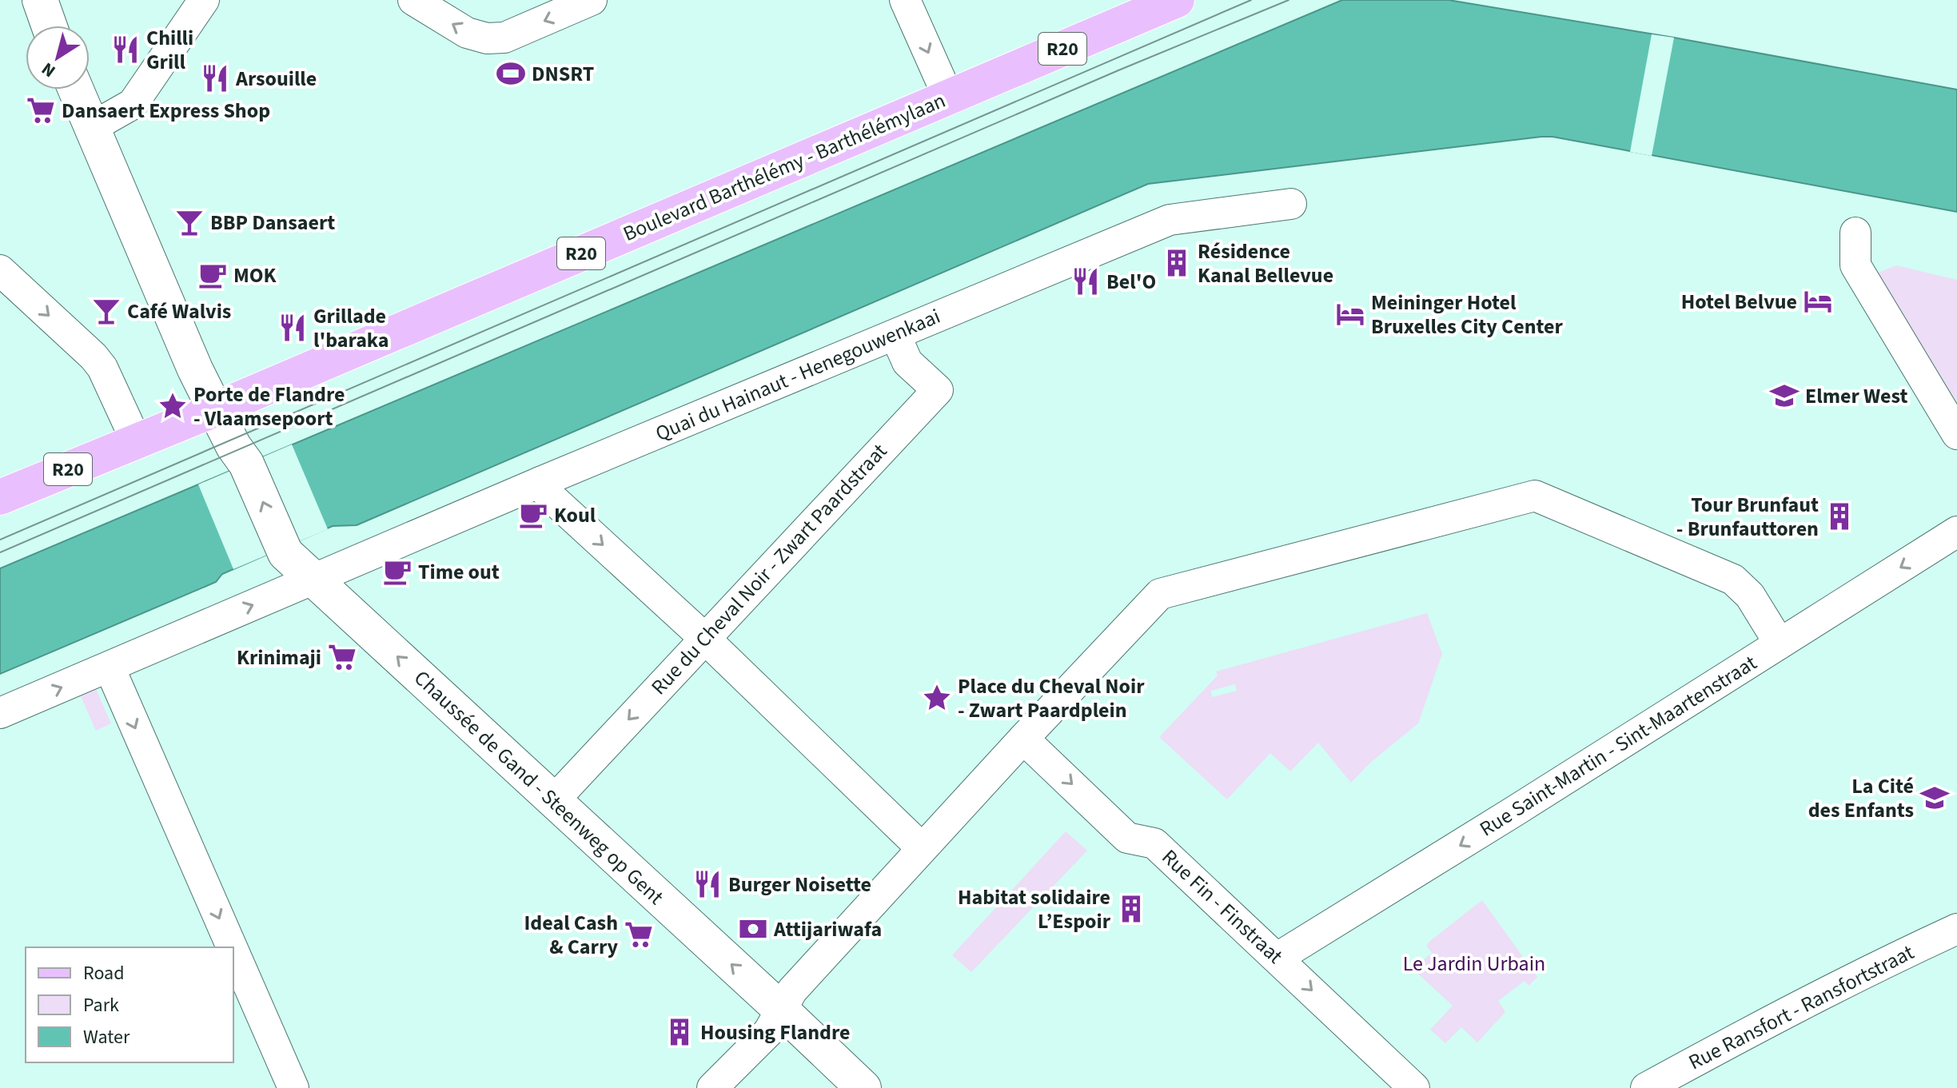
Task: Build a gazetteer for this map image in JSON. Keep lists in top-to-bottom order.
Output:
{
  "streets": {
    "main road": ["R20", "Boulevard Barthélémy - Barthélémylaan"],
    "street": [
      "Quai du Hainaut - Henegouwenkaai",
      "Rue du Cheval Noir - Zwart Paardstraat",
      "Rue Saint-Martin - Sint-Maartenstraat",
      "Chaussée de Gand - Steenweg op Gent",
      "Rue Fin - Finstraat",
      "Rue Ransfort - Ransfortstraat"
    ]
  },
  "crossings": [
    ["R20", "Boulevard Barthélémy - Barthélémylaan"],
    ["R20", "Chaussée de Gand - Steenweg op Gent"],
    ["Boulevard Barthélémy - Barthélémylaan", "Chaussée de Gand - Steenweg op Gent"],
    ["Quai du Hainaut - Henegouwenkaai", "Rue du Cheval Noir - Zwart Paardstraat"],
    ["Quai du Hainaut - Henegouwenkaai", "Chaussée de Gand - Steenweg op Gent"],
    ["Rue du Cheval Noir - Zwart Paardstraat", "Chaussée de Gand - Steenweg op Gent"],
    ["Rue Saint-Martin - Sint-Maartenstraat", "Rue Fin - Finstraat"]
  ],
  "one_way": ["Rue du Cheval Noir - Zwart Paardstraat", "Rue Saint-Martin - Sint-Maartenstraat", "Rue Fin - Finstraat"],
  "parks": ["Le Jardin Urbain"],
  "places": {
    "restaurant": [
      "Chilli Grill",
      "Arsouille",
      "Bel'O",
      "Grillade l'baraka",
      "Burger Noisette"
    ],
    "sports": ["DNSRT"],
    "supermarket": ["Dansaert Express Shop", "Krinimaji", "Ideal Cash & Carry"],
    "bar": ["BBP Dansaert", "Café Walvis"],
    "building": [
      "Résidence Kanal Bellevue",
      "Tour Brunfaut - Brunfauttoren",
      "Habitat solidaire L’Espoir",
      "Housing Flandre"
    ],
    "cafe": ["MOK", "Koul", "Time out"],
    "hotel": ["Hotel Belvue", "Meininger Hotel Bruxelles City Center"],
    "school or university": ["Elmer West", "La Cité des Enfants"],
    "place": ["Porte de Flandre - Vlaamsepoort", "Place du Cheval Noir - Zwart Paardplein"],
    "bank": ["Attijariwafa"]
  },
  "legend": ["Road", "Park", "Water"],
  "north": "bottom left"
}
